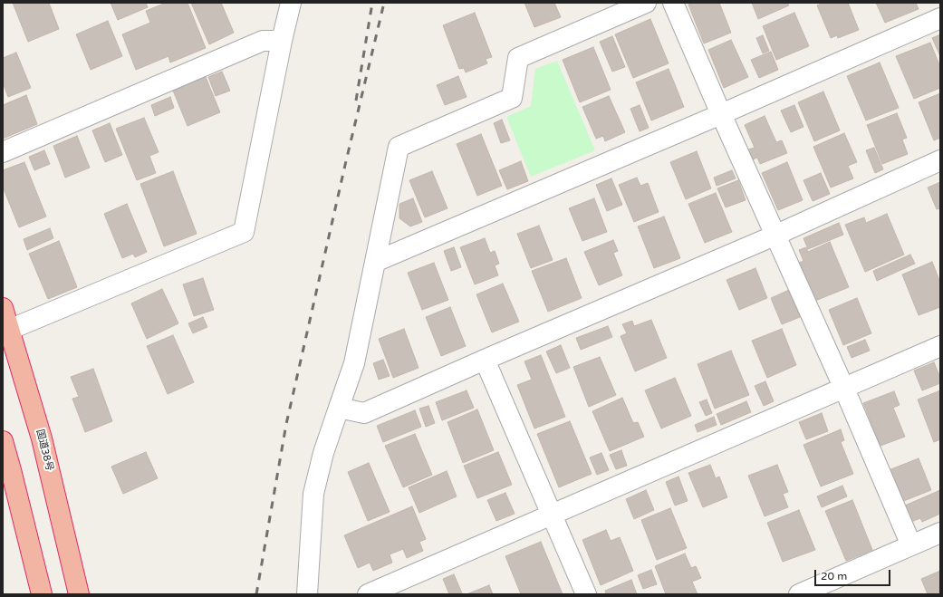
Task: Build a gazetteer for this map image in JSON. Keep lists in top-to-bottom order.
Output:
{
  "streets": {
    "highway": ["国道38号"]
  },
  "scale_bar": "20 m"
}
